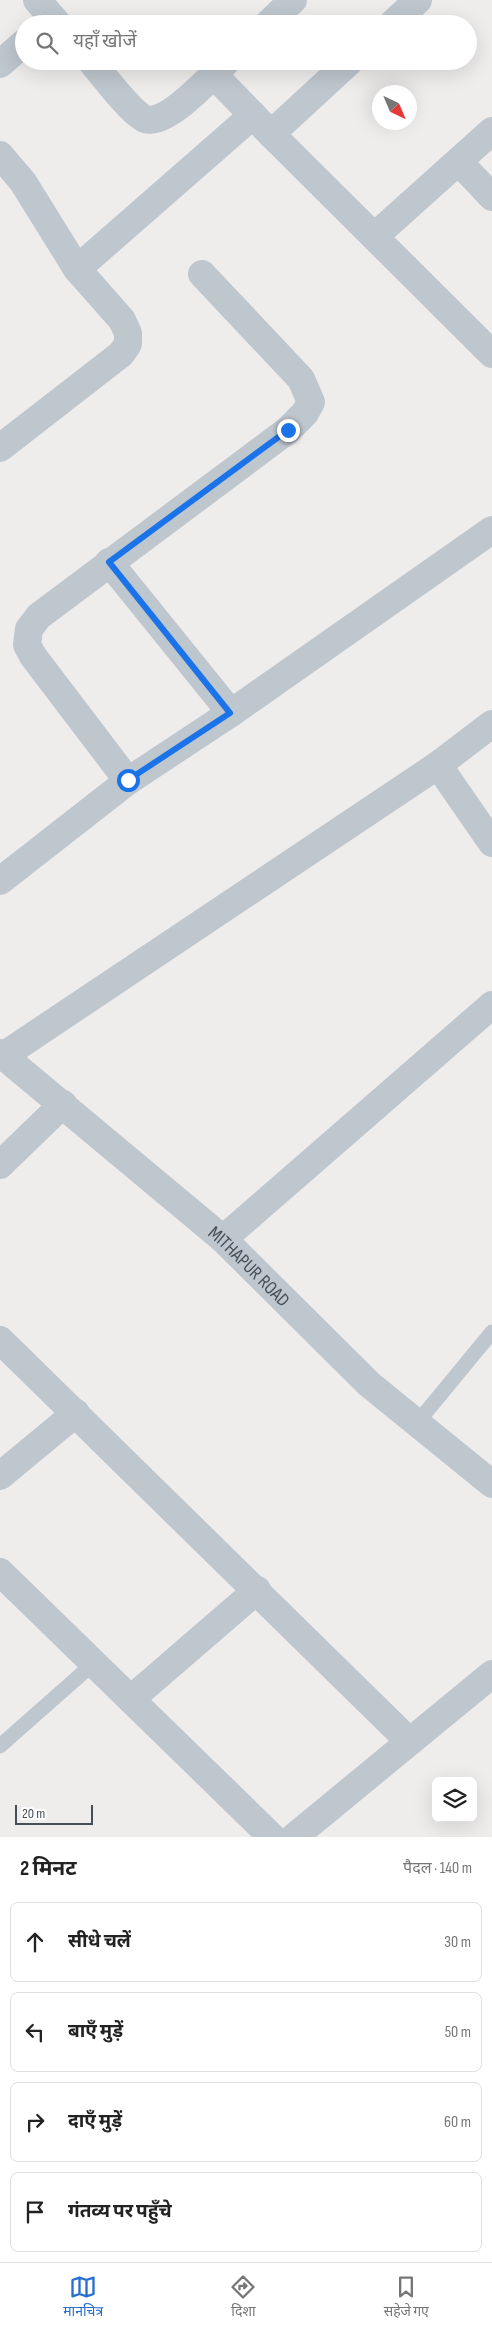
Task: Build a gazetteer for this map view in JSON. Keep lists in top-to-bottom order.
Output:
{
  "streets": {
    "street": ["MITHAPUR ROAD"]
  },
  "scale_bar": "20 m",
  "north": "bottom right",
  "page": {
    "search": "यहाँ खोजें",
    "scale": "20 m",
    "heading": ["2 मिनट", "पैदल · 140 m"],
    "list": [
      ["सीधे चलें", "30 m"],
      ["बाएँ मुड़ें", "50 m"],
      ["दाएँ मुड़ें", "60 m"],
      "गंतव्य पर पहुँचे"
    ],
    "nav": ["मानचित्र", "दिशा", "सहेजे गए"]
  }
}
